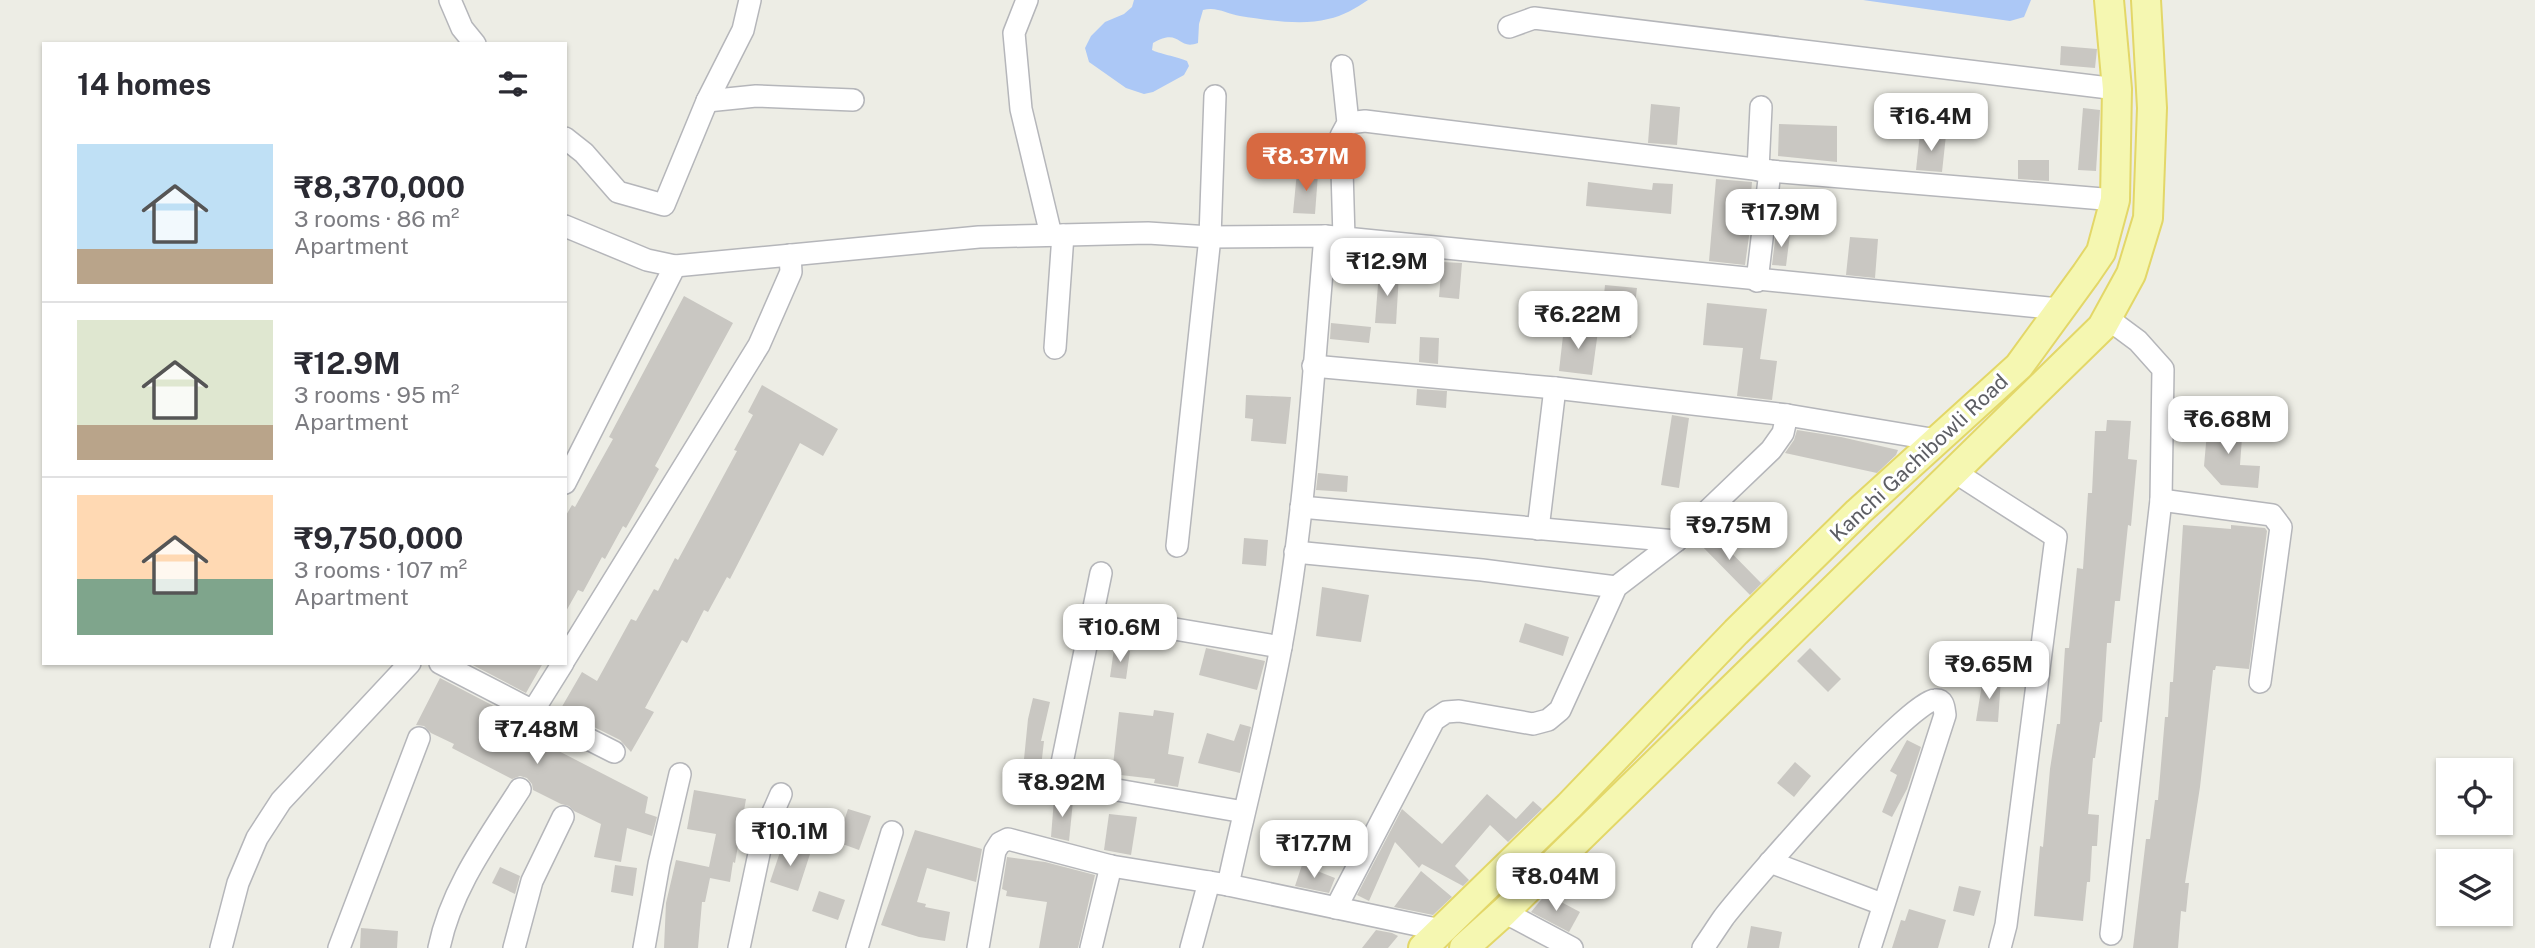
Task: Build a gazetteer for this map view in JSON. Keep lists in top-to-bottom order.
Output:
{
  "streets": {
    "main road": ["Kanchi Gachibowli Road"]
  },
  "page": {
    "heading": "14 homes",
    "price": [
      "₹16.4M",
      "₹8.37M",
      "₹17.9M",
      "₹12.9M",
      "₹6.22M",
      "₹6.68M",
      "₹9.75M",
      "₹10.6M",
      "₹9.65M",
      "₹7.48M",
      "₹8.92M",
      "₹10.1M",
      "₹17.7M",
      "₹8.04M"
    ],
    "list": [
      {
        "name": "₹8,370,000",
        "note": "3 rooms · 86 m² · Apartment"
      },
      {
        "name": "₹12.9M",
        "note": "3 rooms · 95 m² · Apartment"
      },
      {
        "name": "₹9,750,000",
        "note": "3 rooms · 107 m² · Apartment"
      }
    ]
  }
}
